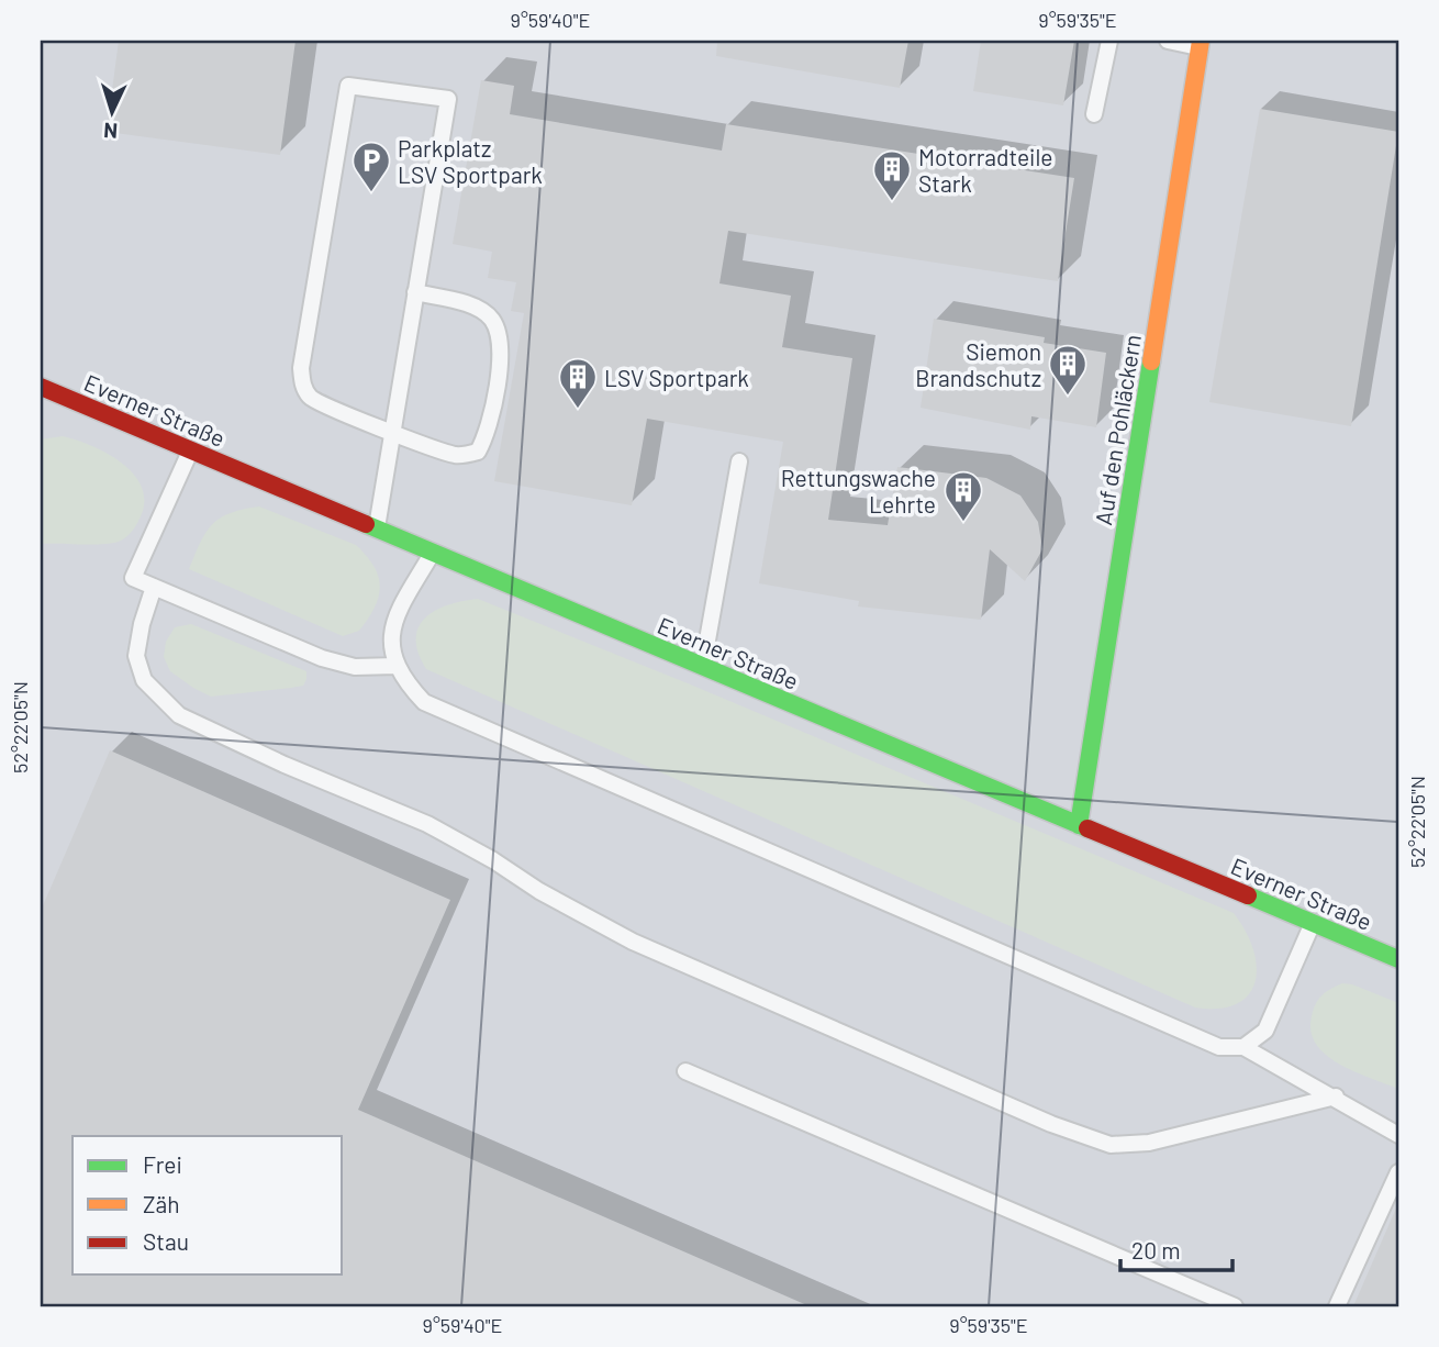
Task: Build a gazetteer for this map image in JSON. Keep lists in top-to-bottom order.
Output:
{
  "streets": {
    "street": ["Everner Straße", "Auf den Pohläckern"]
  },
  "crossings": [
    ["Everner Straße", "Auf den Pohläckern"]
  ],
  "places": {
    "parking": ["Parkplatz LSV Sportpark"],
    "building": [
      "Motorradteile Stark",
      "Siemon Brandschutz",
      "LSV Sportpark",
      "Rettungswache Lehrte"
    ]
  },
  "legend": ["Frei", "Zäh", "Stau"],
  "scale_bar": "20 m",
  "north": "bottom",
  "coordinates": ["9°59'40\"E", "9°59'35\"E", "52°22'05\"N"]
}
